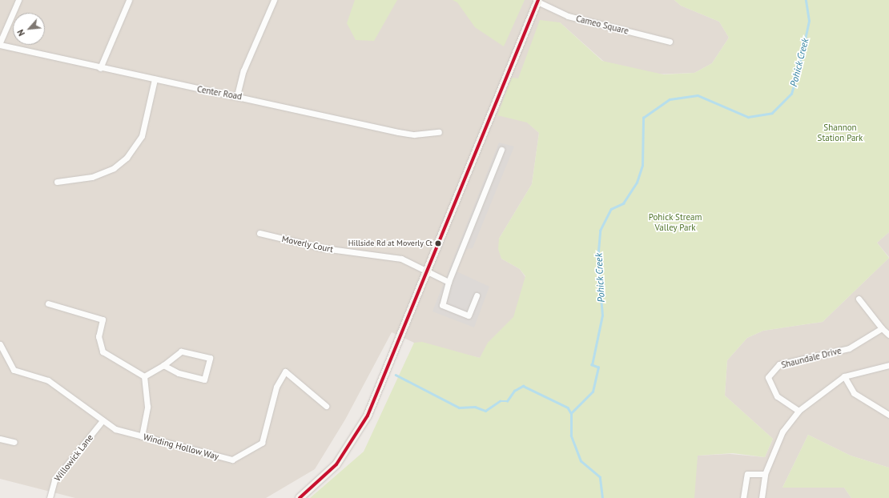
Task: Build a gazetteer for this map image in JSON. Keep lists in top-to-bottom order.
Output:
{
  "streets": {
    "street": [
      "Cameo Square",
      "Center Road",
      "Moverly Court",
      "Shaundale Drive",
      "Winding Hollow Way",
      "Willowick Lane"
    ]
  },
  "crossings": [
    ["Winding Hollow Way", "Willowick Lane"]
  ],
  "water": ["Pohick Creek"],
  "parks": ["Shannon Station Park", "Pohick Stream Valley Park"],
  "places": ["Hillside Rd at Moverly Ct"],
  "north": "bottom left"
}
